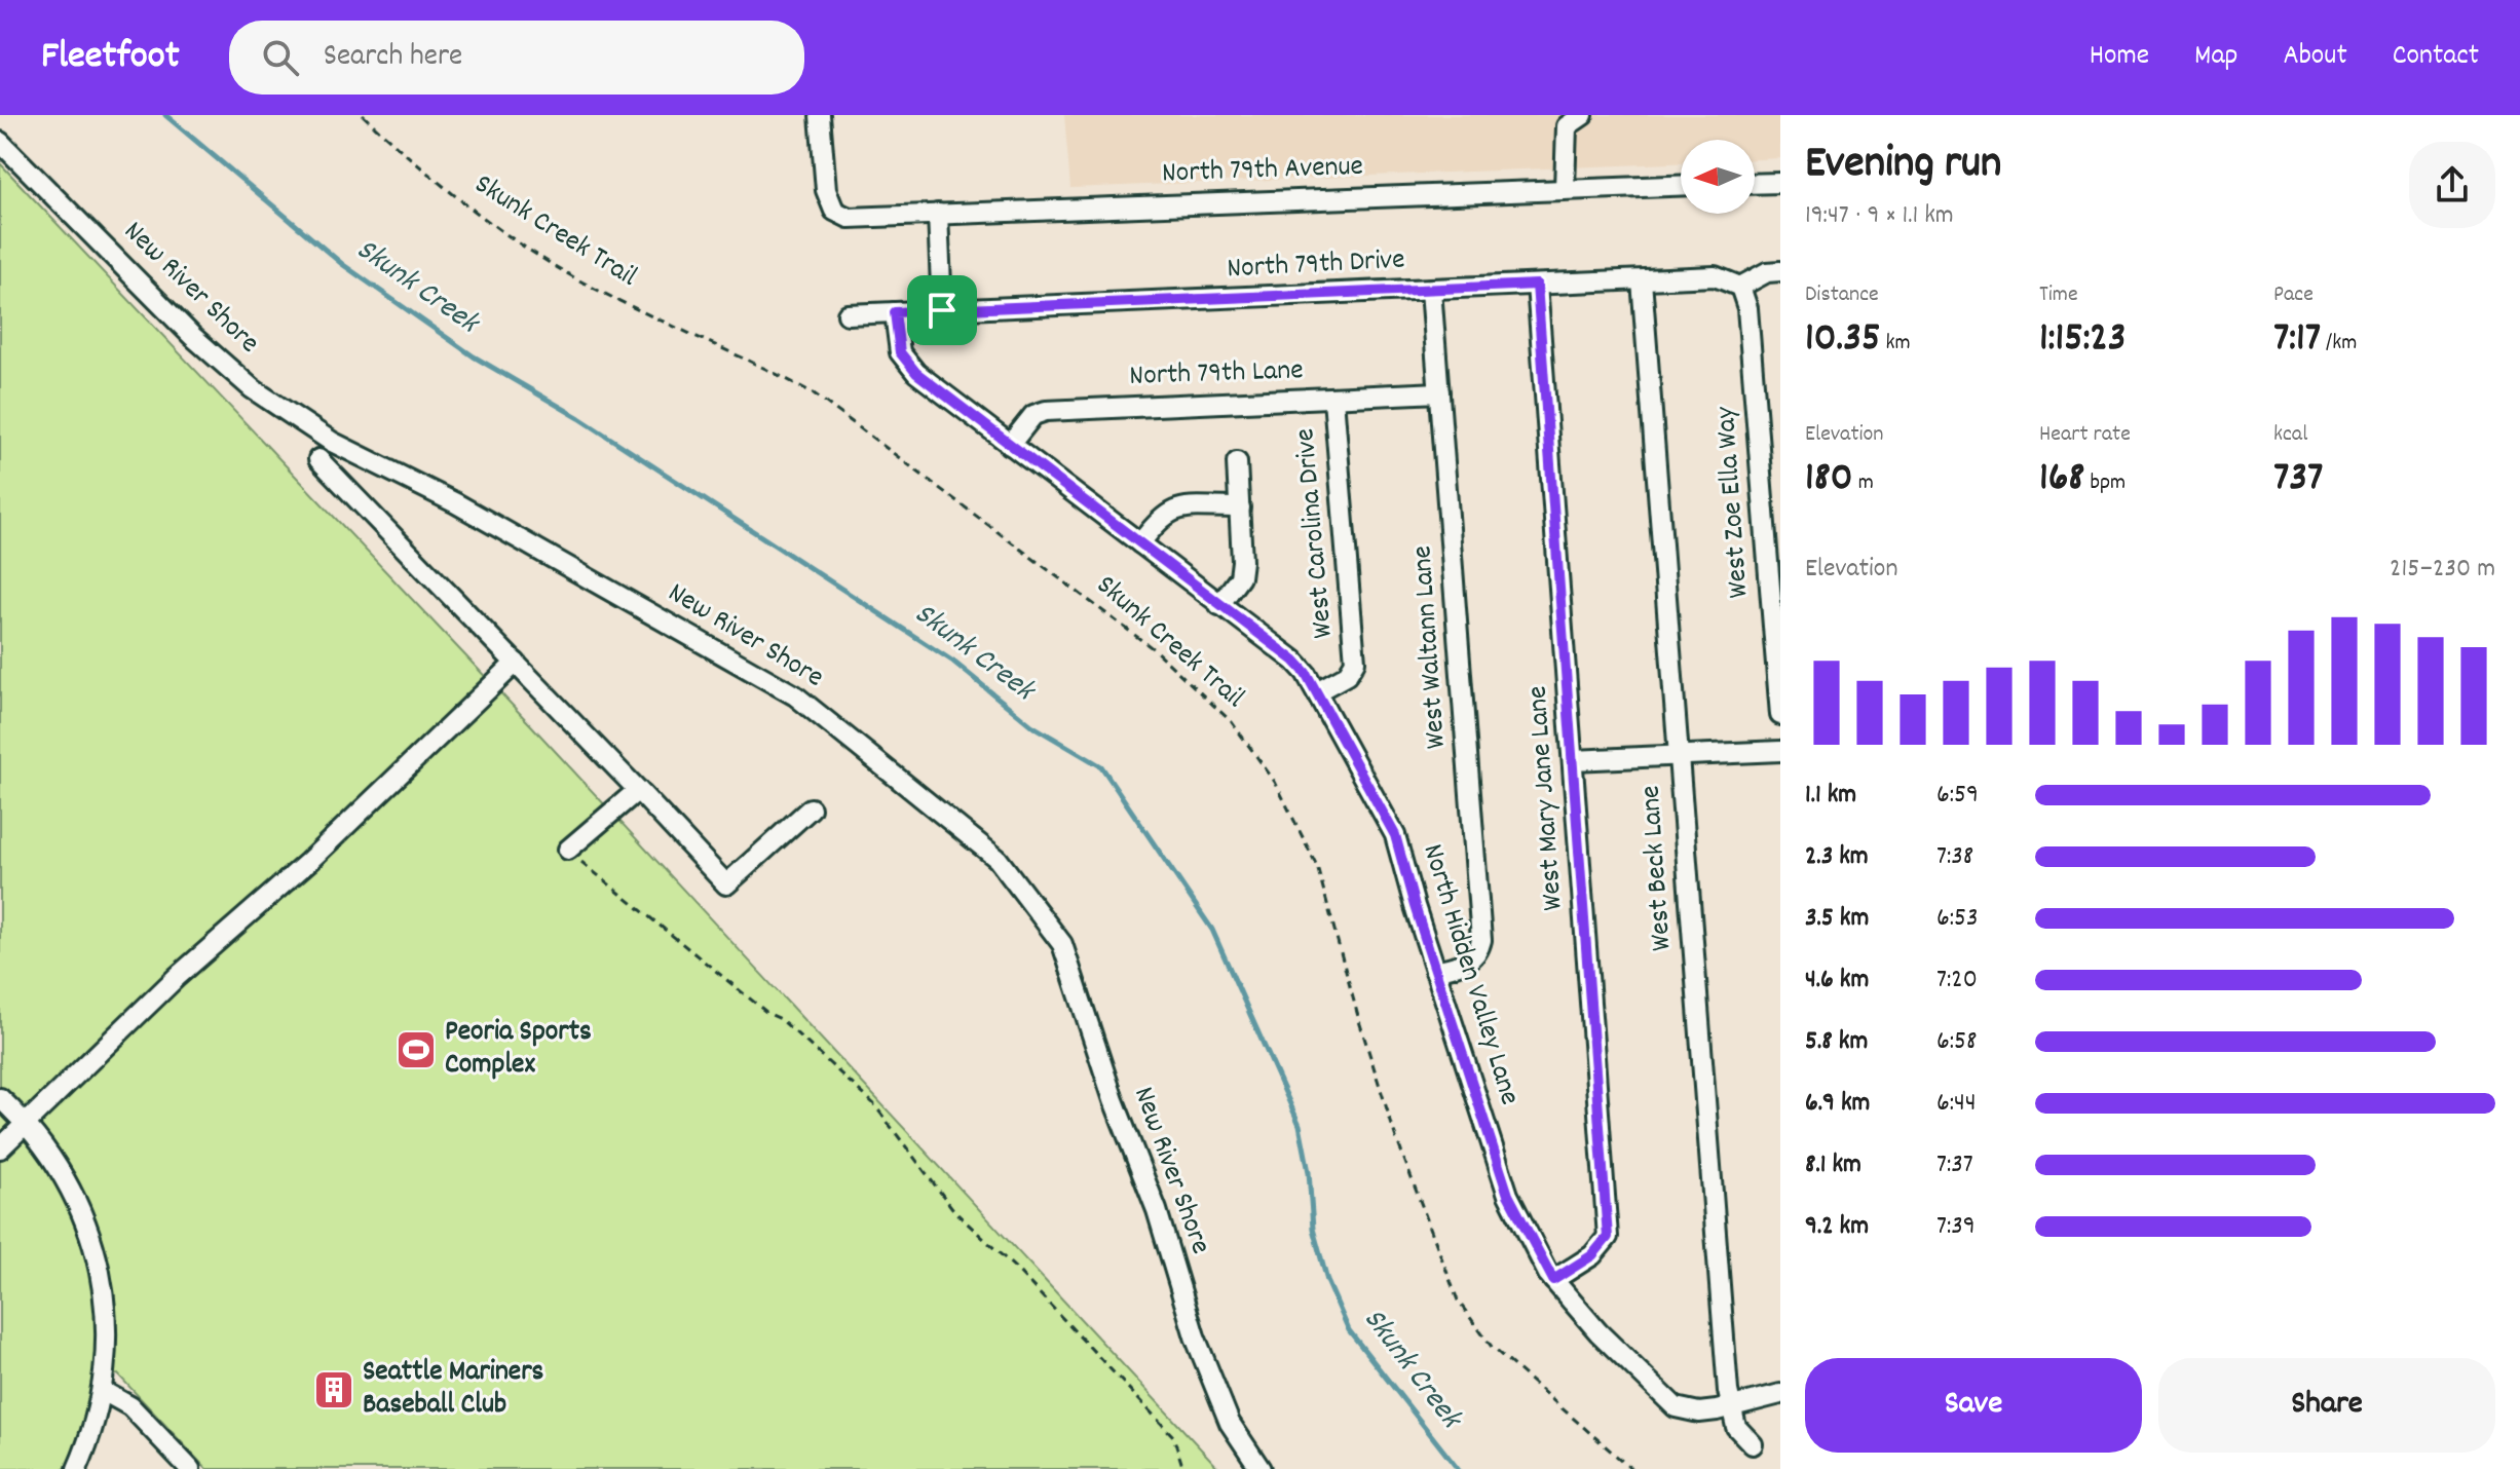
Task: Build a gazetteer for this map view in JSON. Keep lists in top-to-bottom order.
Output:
{
  "streets": {
    "street": [
      "North 79th Avenue",
      "North 79th Drive",
      "New River Shore",
      "North 79th Lane",
      "West Zoe Ella Way",
      "West Carolina Drive",
      "West Waltann Lane",
      "West Mary Jane Lane",
      "West Beck Lane",
      "North Hidden Valley Lane"
    ],
    "path": ["Skunk Creek Trail"]
  },
  "crossings": [
    ["North 79th Drive", "West Zoe Ella Way"],
    ["North 79th Drive", "West Waltann Lane"],
    ["North 79th Drive", "West Mary Jane Lane"],
    ["North 79th Drive", "West Beck Lane"],
    ["North 79th Drive", "North Hidden Valley Lane"],
    ["North 79th Lane", "West Carolina Drive"],
    ["North 79th Lane", "West Waltann Lane"],
    ["North 79th Lane", "North Hidden Valley Lane"],
    ["West Carolina Drive", "North Hidden Valley Lane"],
    ["West Waltann Lane", "North Hidden Valley Lane"],
    ["West Mary Jane Lane", "North Hidden Valley Lane"],
    ["West Beck Lane", "North Hidden Valley Lane"]
  ],
  "water": ["Skunk Creek"],
  "places": {
    "sports": ["Peoria Sports Complex"],
    "building": ["Seattle Mariners Baseball Club"]
  },
  "north": "left",
  "page": {
    "header": "Fleetfoot",
    "search": "Search here",
    "nav": [
      "Home",
      "Map",
      "About",
      "Contact"
    ],
    "heading": ["Evening run", "19:47 · 9 × 1.1 km"],
    "stats": [
      ["Distance", "10.35 km"],
      ["Time", "1:15:23"],
      ["Pace", "7:17 /km"],
      ["Elevation", "180 m"],
      ["Heart rate", "168 bpm"],
      ["kcal", "737"]
    ],
    "chart": ["Elevation", "215–230 m"],
    "list": [
      {
        "name": "1.1 km",
        "note": "6:59"
      },
      {
        "name": "2.3 km",
        "note": "7:38"
      },
      {
        "name": "3.5 km",
        "note": "6:53"
      },
      {
        "name": "4.6 km",
        "note": "7:20"
      },
      {
        "name": "5.8 km",
        "note": "6:58"
      },
      {
        "name": "6.9 km",
        "note": "6:44"
      },
      {
        "name": "8.1 km",
        "note": "7:37"
      },
      {
        "name": "9.2 km",
        "note": "7:39"
      }
    ],
    "buttons": ["Save", "Share"]
  }
}
